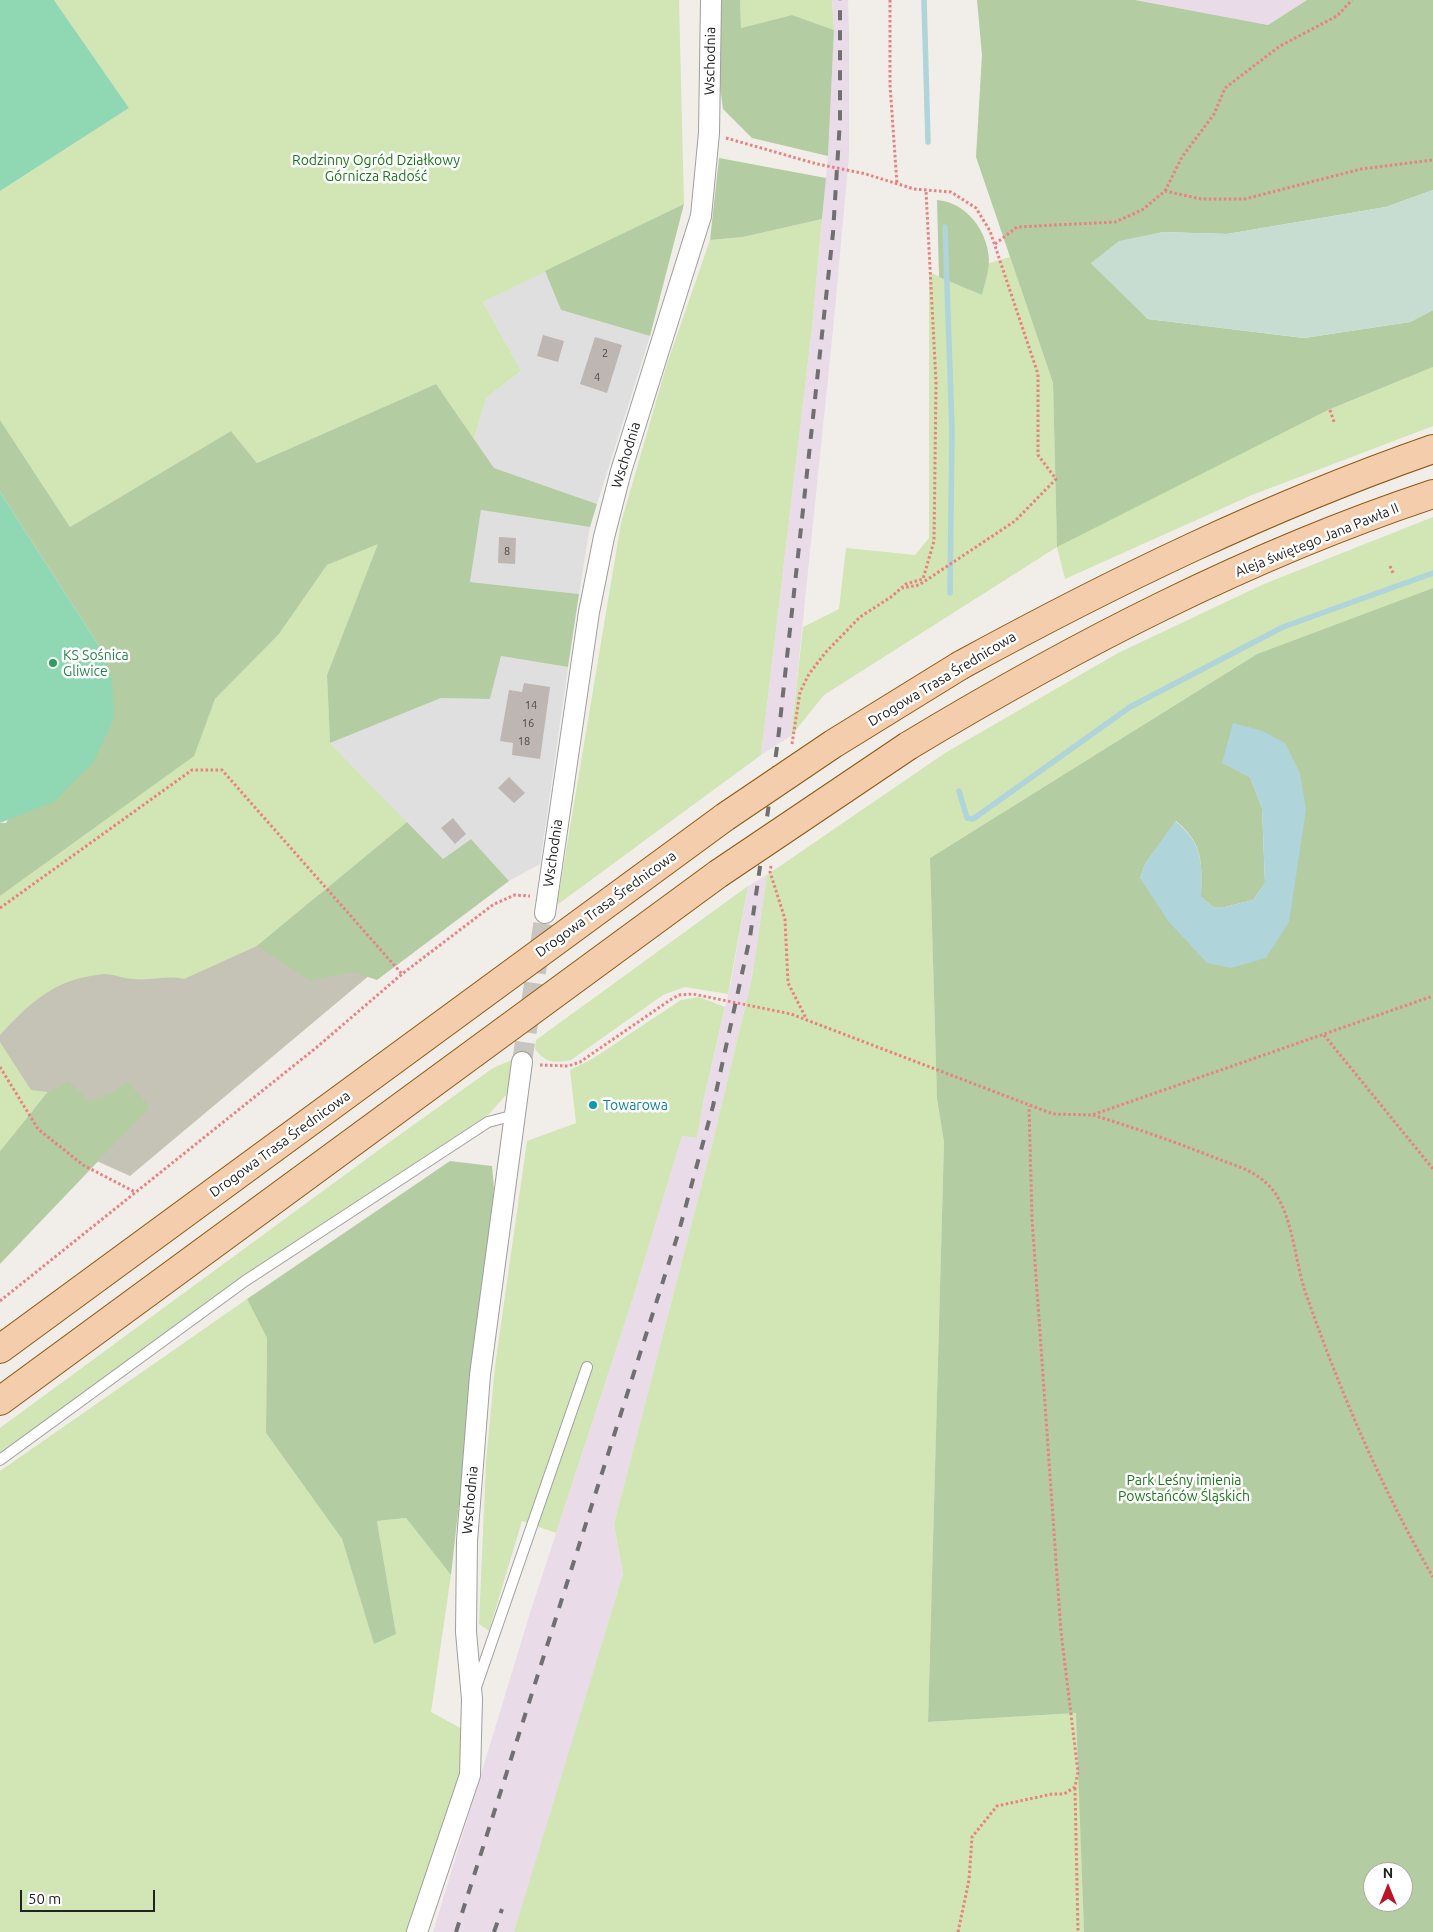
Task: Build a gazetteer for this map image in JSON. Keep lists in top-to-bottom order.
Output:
{
  "streets": {
    "main road": ["Aleja świętego Jana Pawła II", "Drogowa Trasa Średnicowa"],
    "street": ["Wschodnia"]
  },
  "parks": ["Rodzinny Ogród Działkowy Górnicza Radość", "Park Leśny imienia Powstańców Śląskich"],
  "places": ["KS Sośnica Gliwice", "Towarowa"],
  "house_numbers": [
    "2",
    "4",
    "8",
    "14",
    "16",
    "18"
  ],
  "scale_bar": "50 m",
  "north": "top"
}
